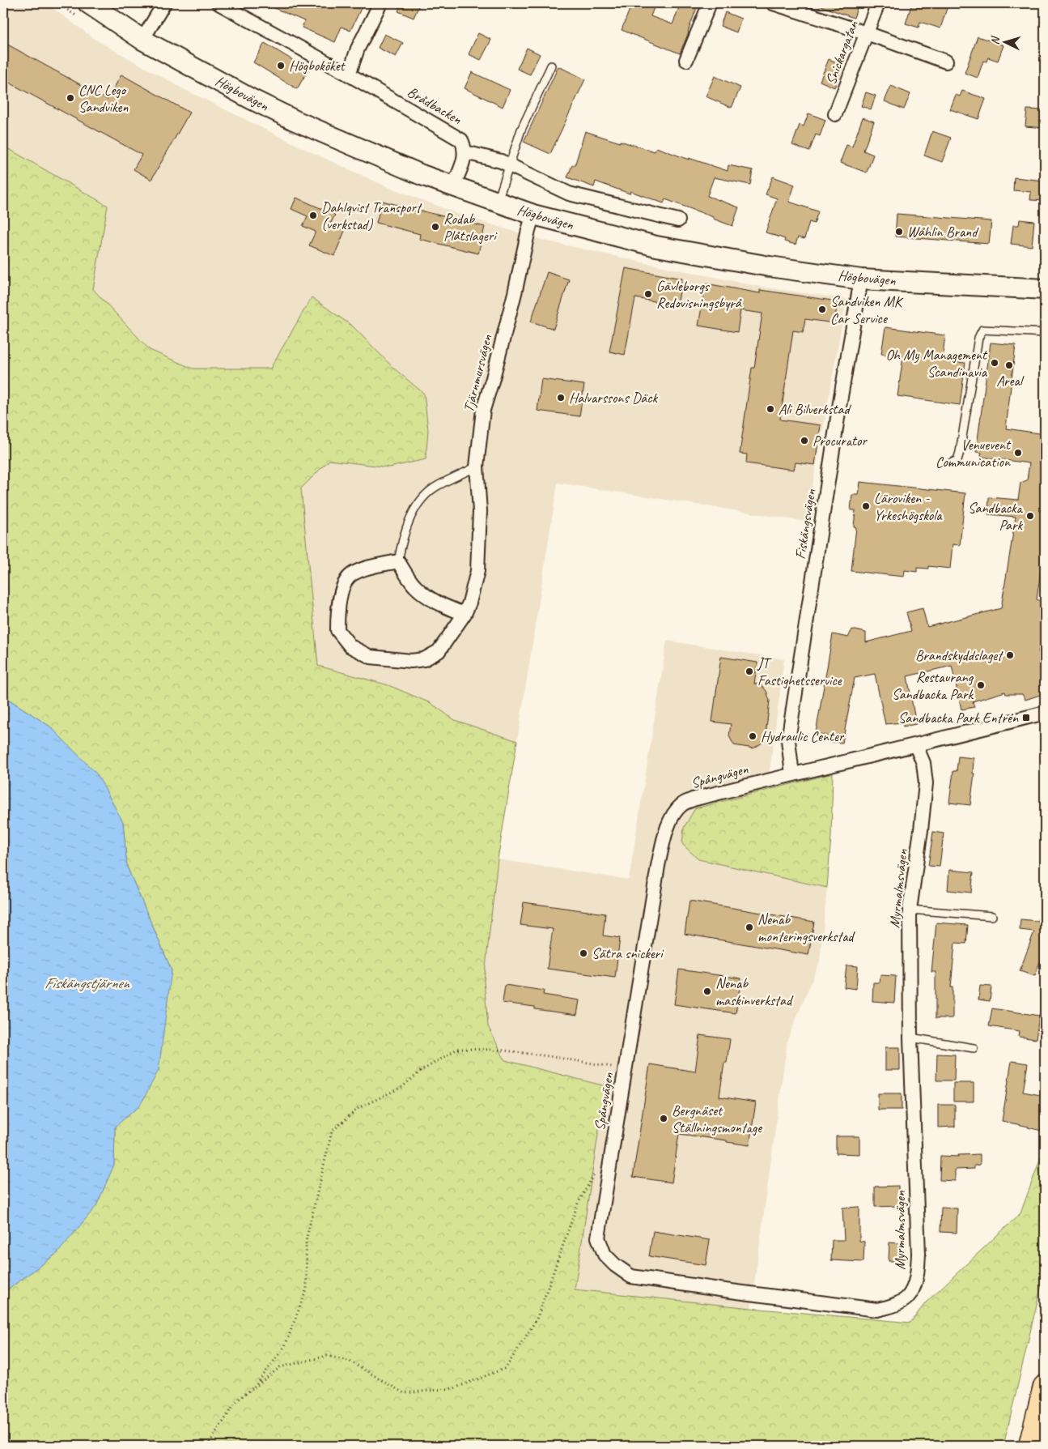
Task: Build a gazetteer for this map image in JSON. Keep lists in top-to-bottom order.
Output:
{
  "streets": {
    "main road": ["Högbovägen"],
    "street": [
      "Snickargatan",
      "Brådbacken",
      "Tjärnmursvägen",
      "Fiskängsvägen",
      "Spångvägen",
      "Myrmalmsvägen"
    ]
  },
  "crossings": [
    ["Högbovägen", "Tjärnmursvägen"],
    ["Högbovägen", "Fiskängsvägen"],
    ["Fiskängsvägen", "Spångvägen"],
    ["Spångvägen", "Myrmalmsvägen"]
  ],
  "water": ["Fiskängstjärnen"],
  "places": {
    "other": [
      "Högboköket",
      "CNC Lego Sandviken",
      "Dahlqvist Transport (verkstad)",
      "Rodab Plåtslageri",
      "Wåhlin Brand",
      "Gävleborgs Redovisningsbyrå",
      "Sandviken MK Car Service",
      "Oh My Management Scandinavia",
      "Areal",
      "Halvarssons Däck",
      "Ali Bilverkstad",
      "Procurator",
      "Venuevent Communication",
      "Läroviken - Yrkeshögskola",
      "Sandbacka Park",
      "Brandskyddslaget",
      "JT Fastighetsservice",
      "Restaurang Sandbacka Park",
      "Hydraulic Center",
      "Nenab monteringsverkstad",
      "Sätra snickeri",
      "Nenab maskinverkstad",
      "Bergnäset Ställningsmontage"
    ],
    "transit": ["Sandbacka Park Entrén"]
  },
  "north": "left"
}
